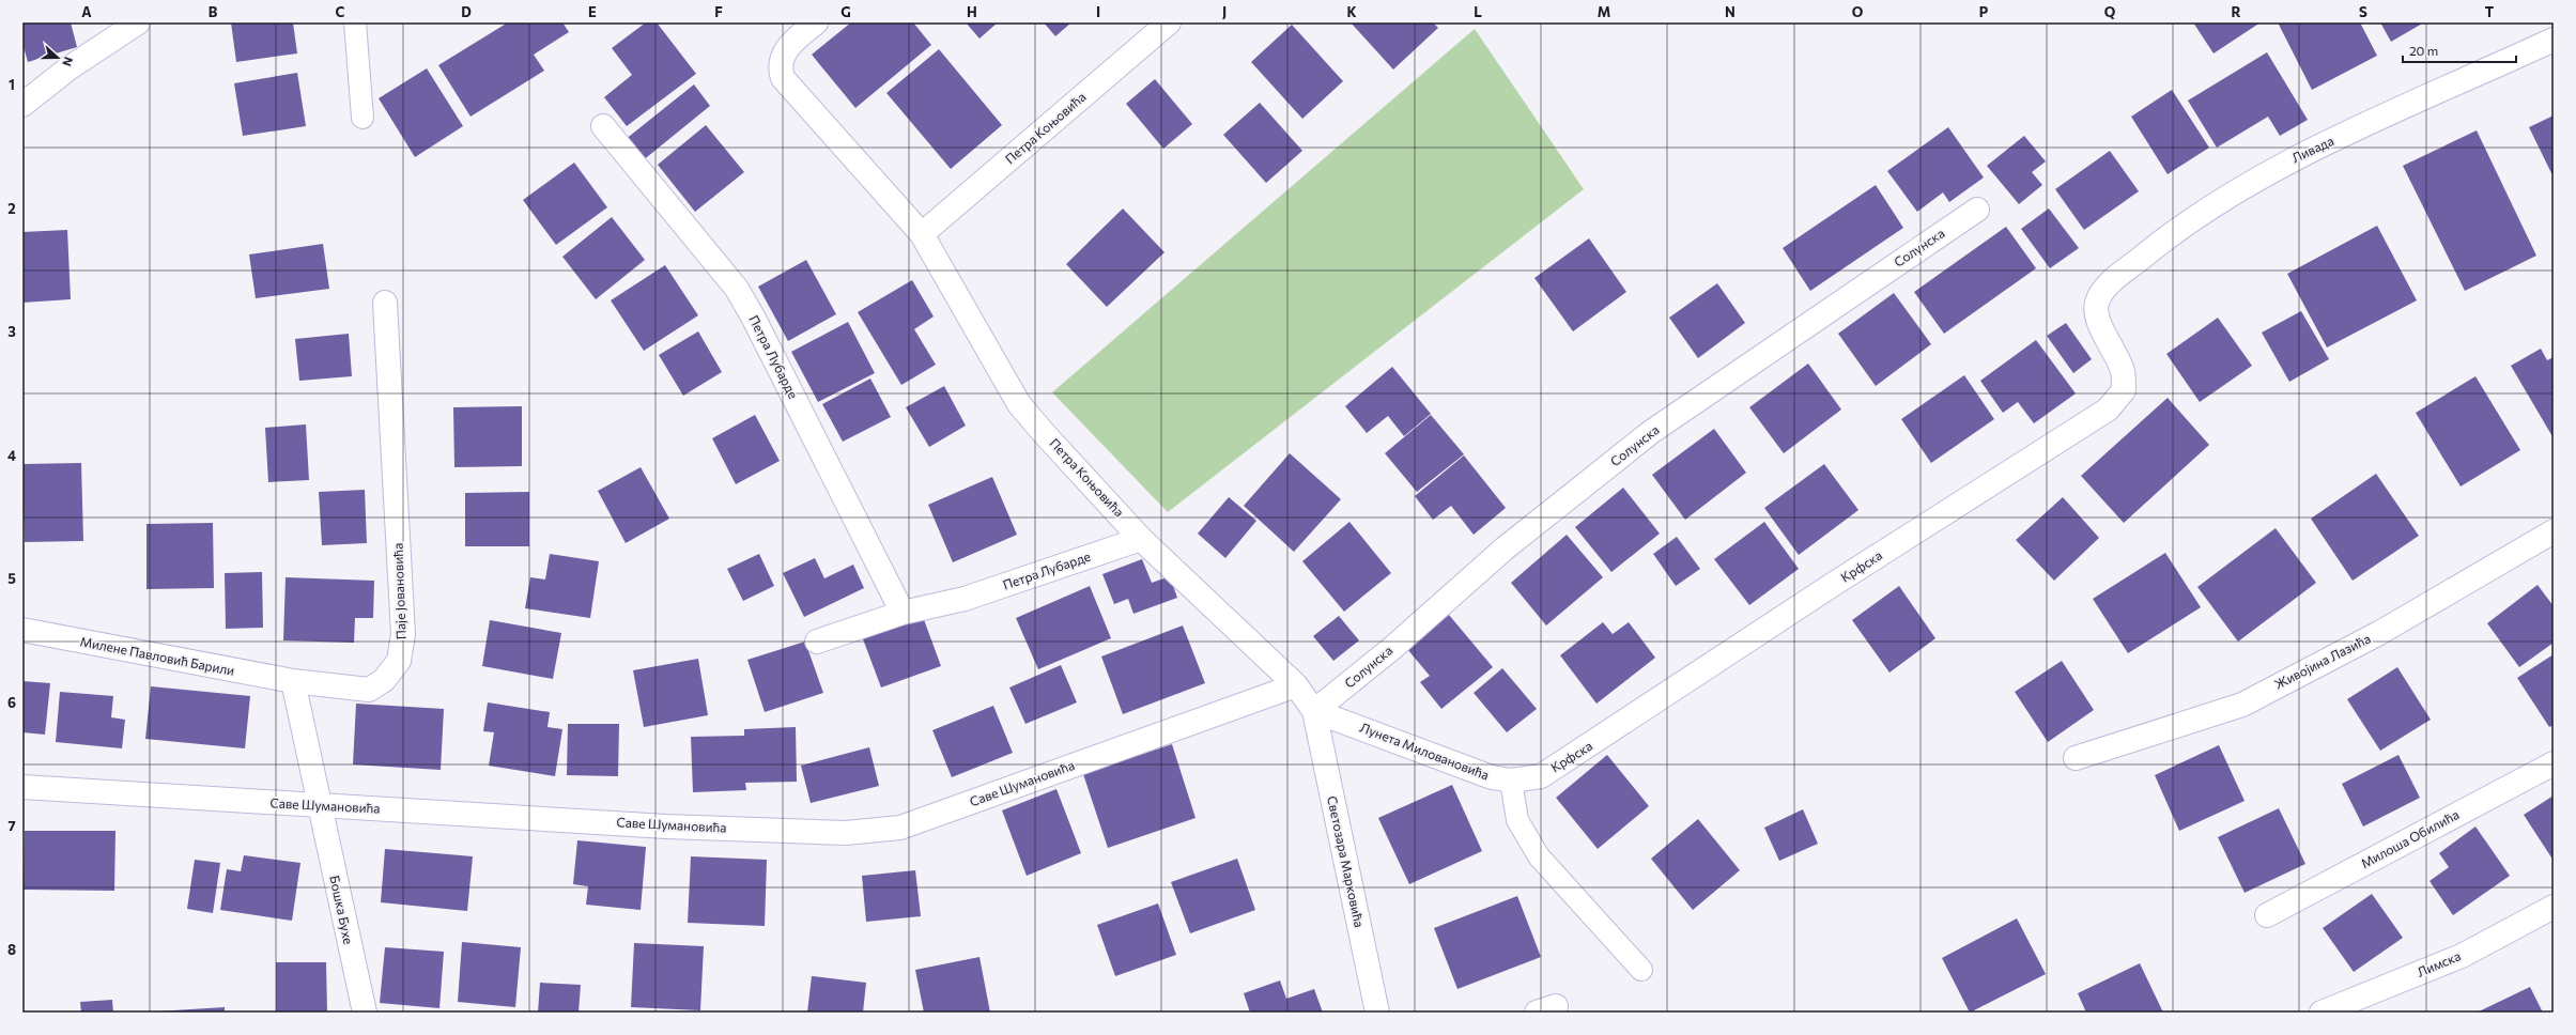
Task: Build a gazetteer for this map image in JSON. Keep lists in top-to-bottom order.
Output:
{
  "streets": {
    "street": [
      "Петра Коњовића",
      "Ливада",
      "Солунска",
      "Петра Лубарде",
      "Крфска",
      "Паје Јовановића",
      "Милене Павловић Барили",
      "Живојина Лазића",
      "Лунета Миловановића",
      "Саве Шумановића",
      "Милоша Обилића",
      "Светозара Марковића",
      "Бошка Бухе",
      "Лимска"
    ]
  },
  "crossings": [
    ["Петра Коњовића", "Петра Лубарде"],
    ["Петра Коњовића", "Саве Шумановића"],
    ["Ливада", "Крфска"],
    ["Солунска", "Лунета Миловановића"],
    ["Солунска", "Светозара Марковића"],
    ["Крфска", "Лунета Миловановића"],
    ["Паје Јовановића", "Милене Павловић Барили"],
    ["Лунета Миловановића", "Светозара Марковића"],
    ["Саве Шумановића", "Бошка Бухе"]
  ],
  "scale_bar": "20 m",
  "north": "right",
  "grid": {
    "columns": [
      "A",
      "B",
      "C",
      "D",
      "E",
      "F",
      "G",
      "H",
      "I",
      "J",
      "K",
      "L",
      "M",
      "N",
      "O",
      "P",
      "Q",
      "R",
      "S",
      "T"
    ],
    "rows": [
      "1",
      "2",
      "3",
      "4",
      "5",
      "6",
      "7",
      "8"
    ]
  }
}
